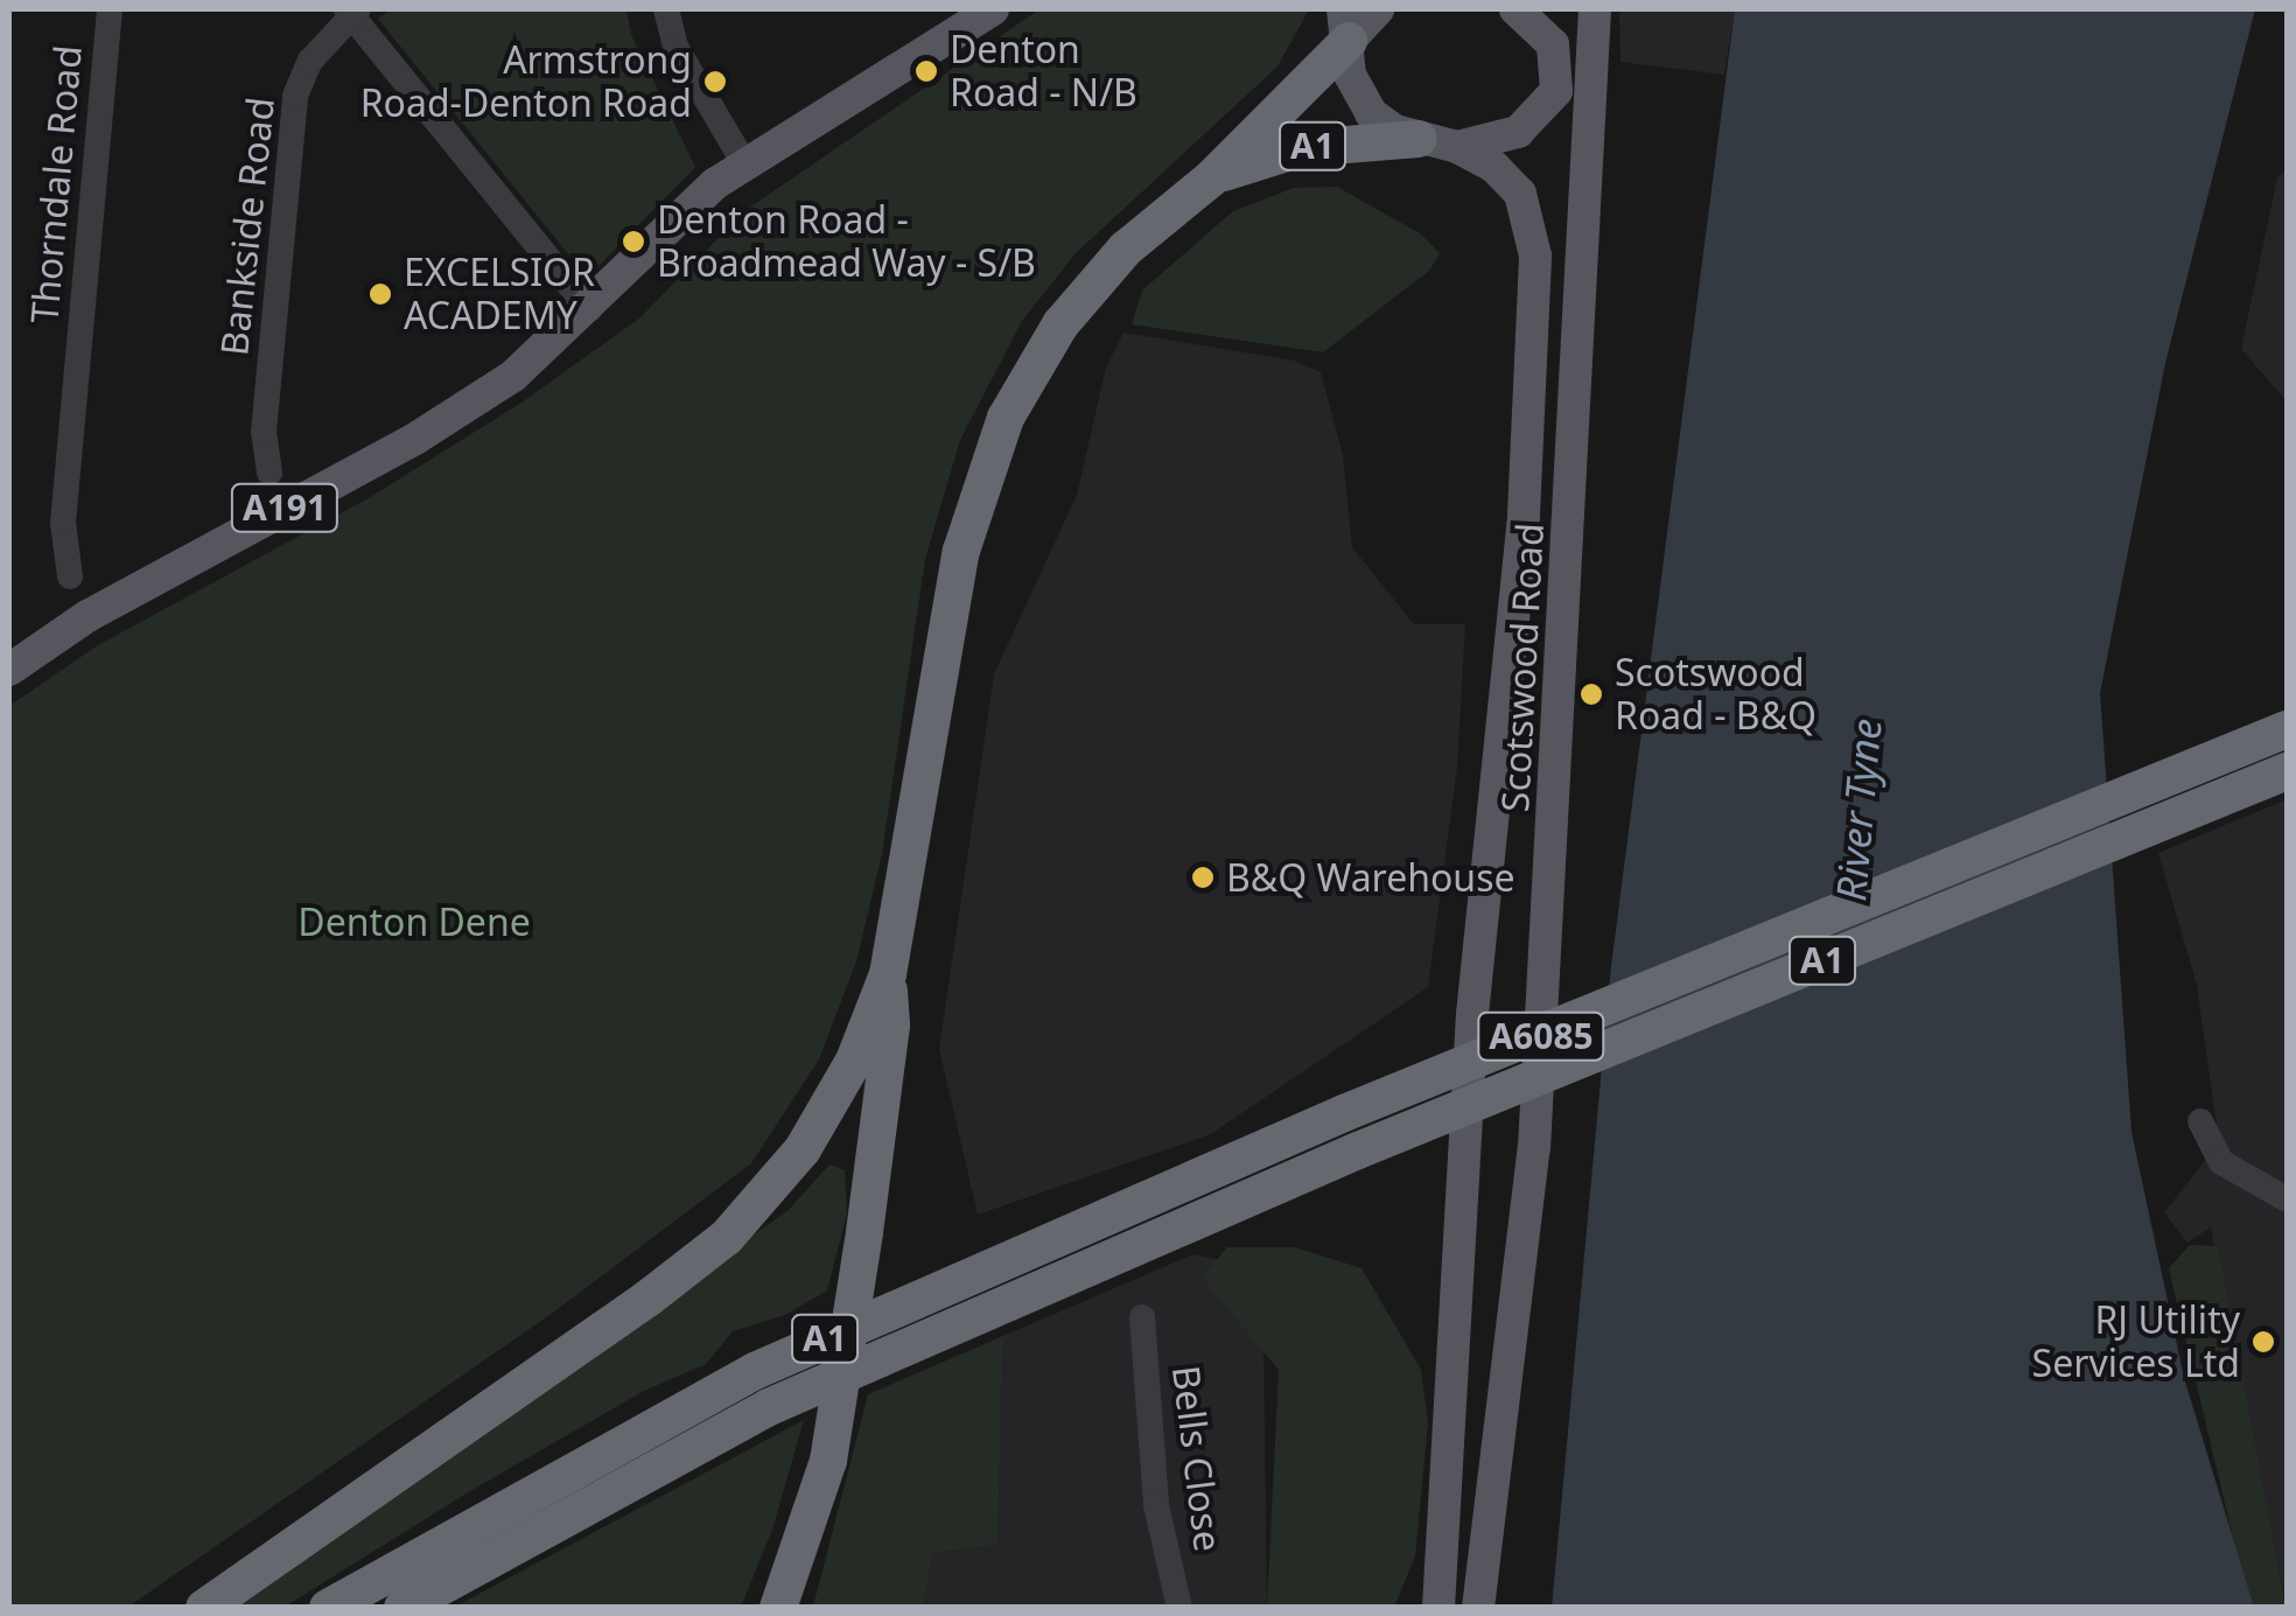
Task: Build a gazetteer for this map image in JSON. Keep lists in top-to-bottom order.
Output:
{
  "streets": {
    "highway": ["A1"],
    "main road": ["A191", "Scotswood Road", "A6085"],
    "street": ["Thorndale Road", "Bankside Road", "Bells Close"]
  },
  "water": ["River Tyne"],
  "parks": ["Denton Dene"],
  "places": [
    "Denton Road - N/B",
    "Armstrong Road-Denton Road",
    "Denton Road - Broadmead Way - S/B",
    "EXCELSIOR ACADEMY",
    "Scotswood Road - B&Q",
    "B&Q Warehouse",
    "RJ Utility Services Ltd"
  ]
}
